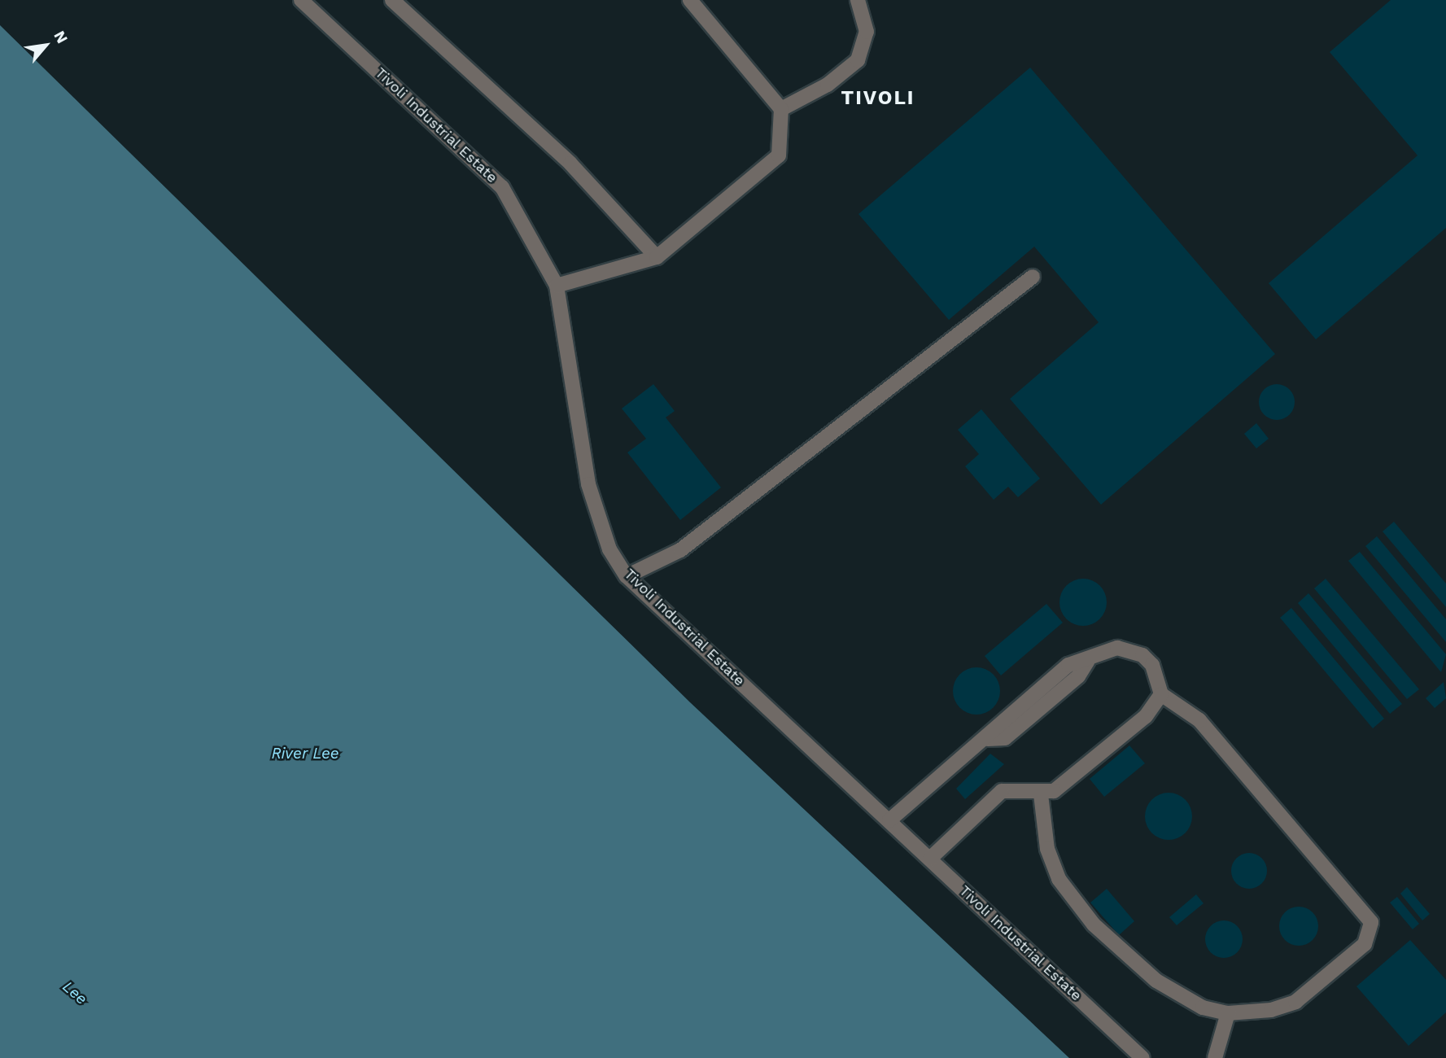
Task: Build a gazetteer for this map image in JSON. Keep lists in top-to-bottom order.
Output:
{
  "streets": {
    "lane": ["Tivoli Industrial Estate"]
  },
  "districts": ["TIVOLI"],
  "water": ["River Lee", "Lee"],
  "north": "top right"
}
